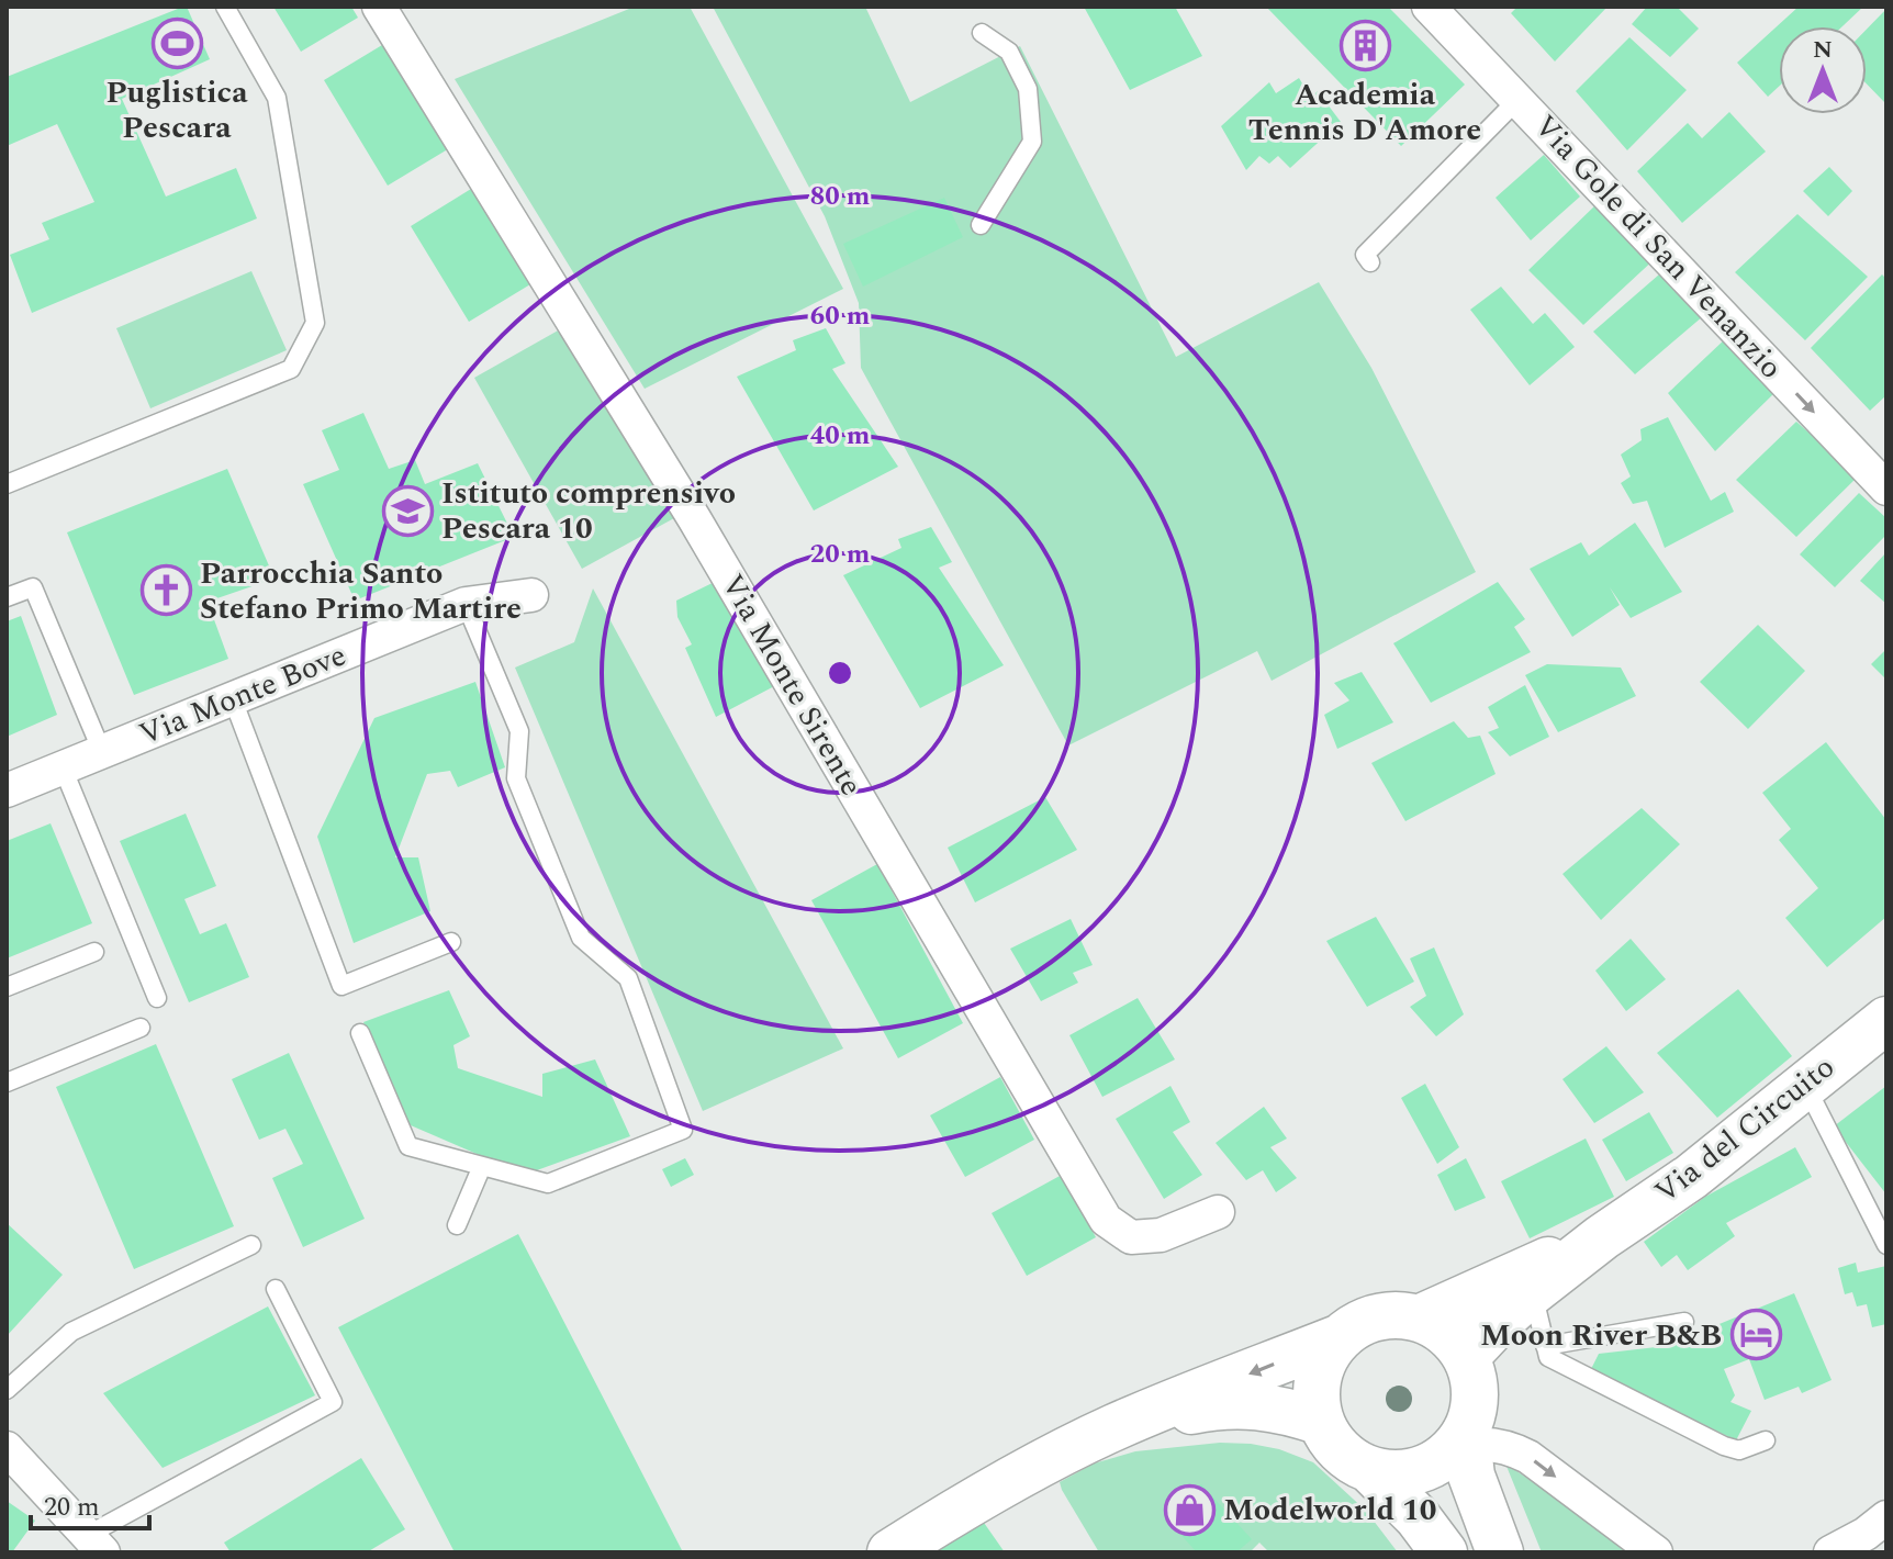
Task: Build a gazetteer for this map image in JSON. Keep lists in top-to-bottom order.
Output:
{
  "streets": {
    "main road": ["Via del Circuito"],
    "street": ["Via Gole di San Venanzio", "Via Monte Sirente", "Via Monte Bove"]
  },
  "one_way": ["Via Gole di San Venanzio"],
  "places": {
    "sports": ["Puglistica Pescara"],
    "building": ["Academia Tennis D'Amore"],
    "school or university": ["Istituto comprensivo Pescara 10"],
    "church": ["Parrocchia Santo Stefano Primo Martire"],
    "hotel": ["Moon River B&B"],
    "shop": ["Modelworld 10"]
  },
  "scale_bar": "20 m",
  "north": "top",
  "rings": [
    "80 m",
    "60 m",
    "40 m",
    "20 m"
  ]
}
